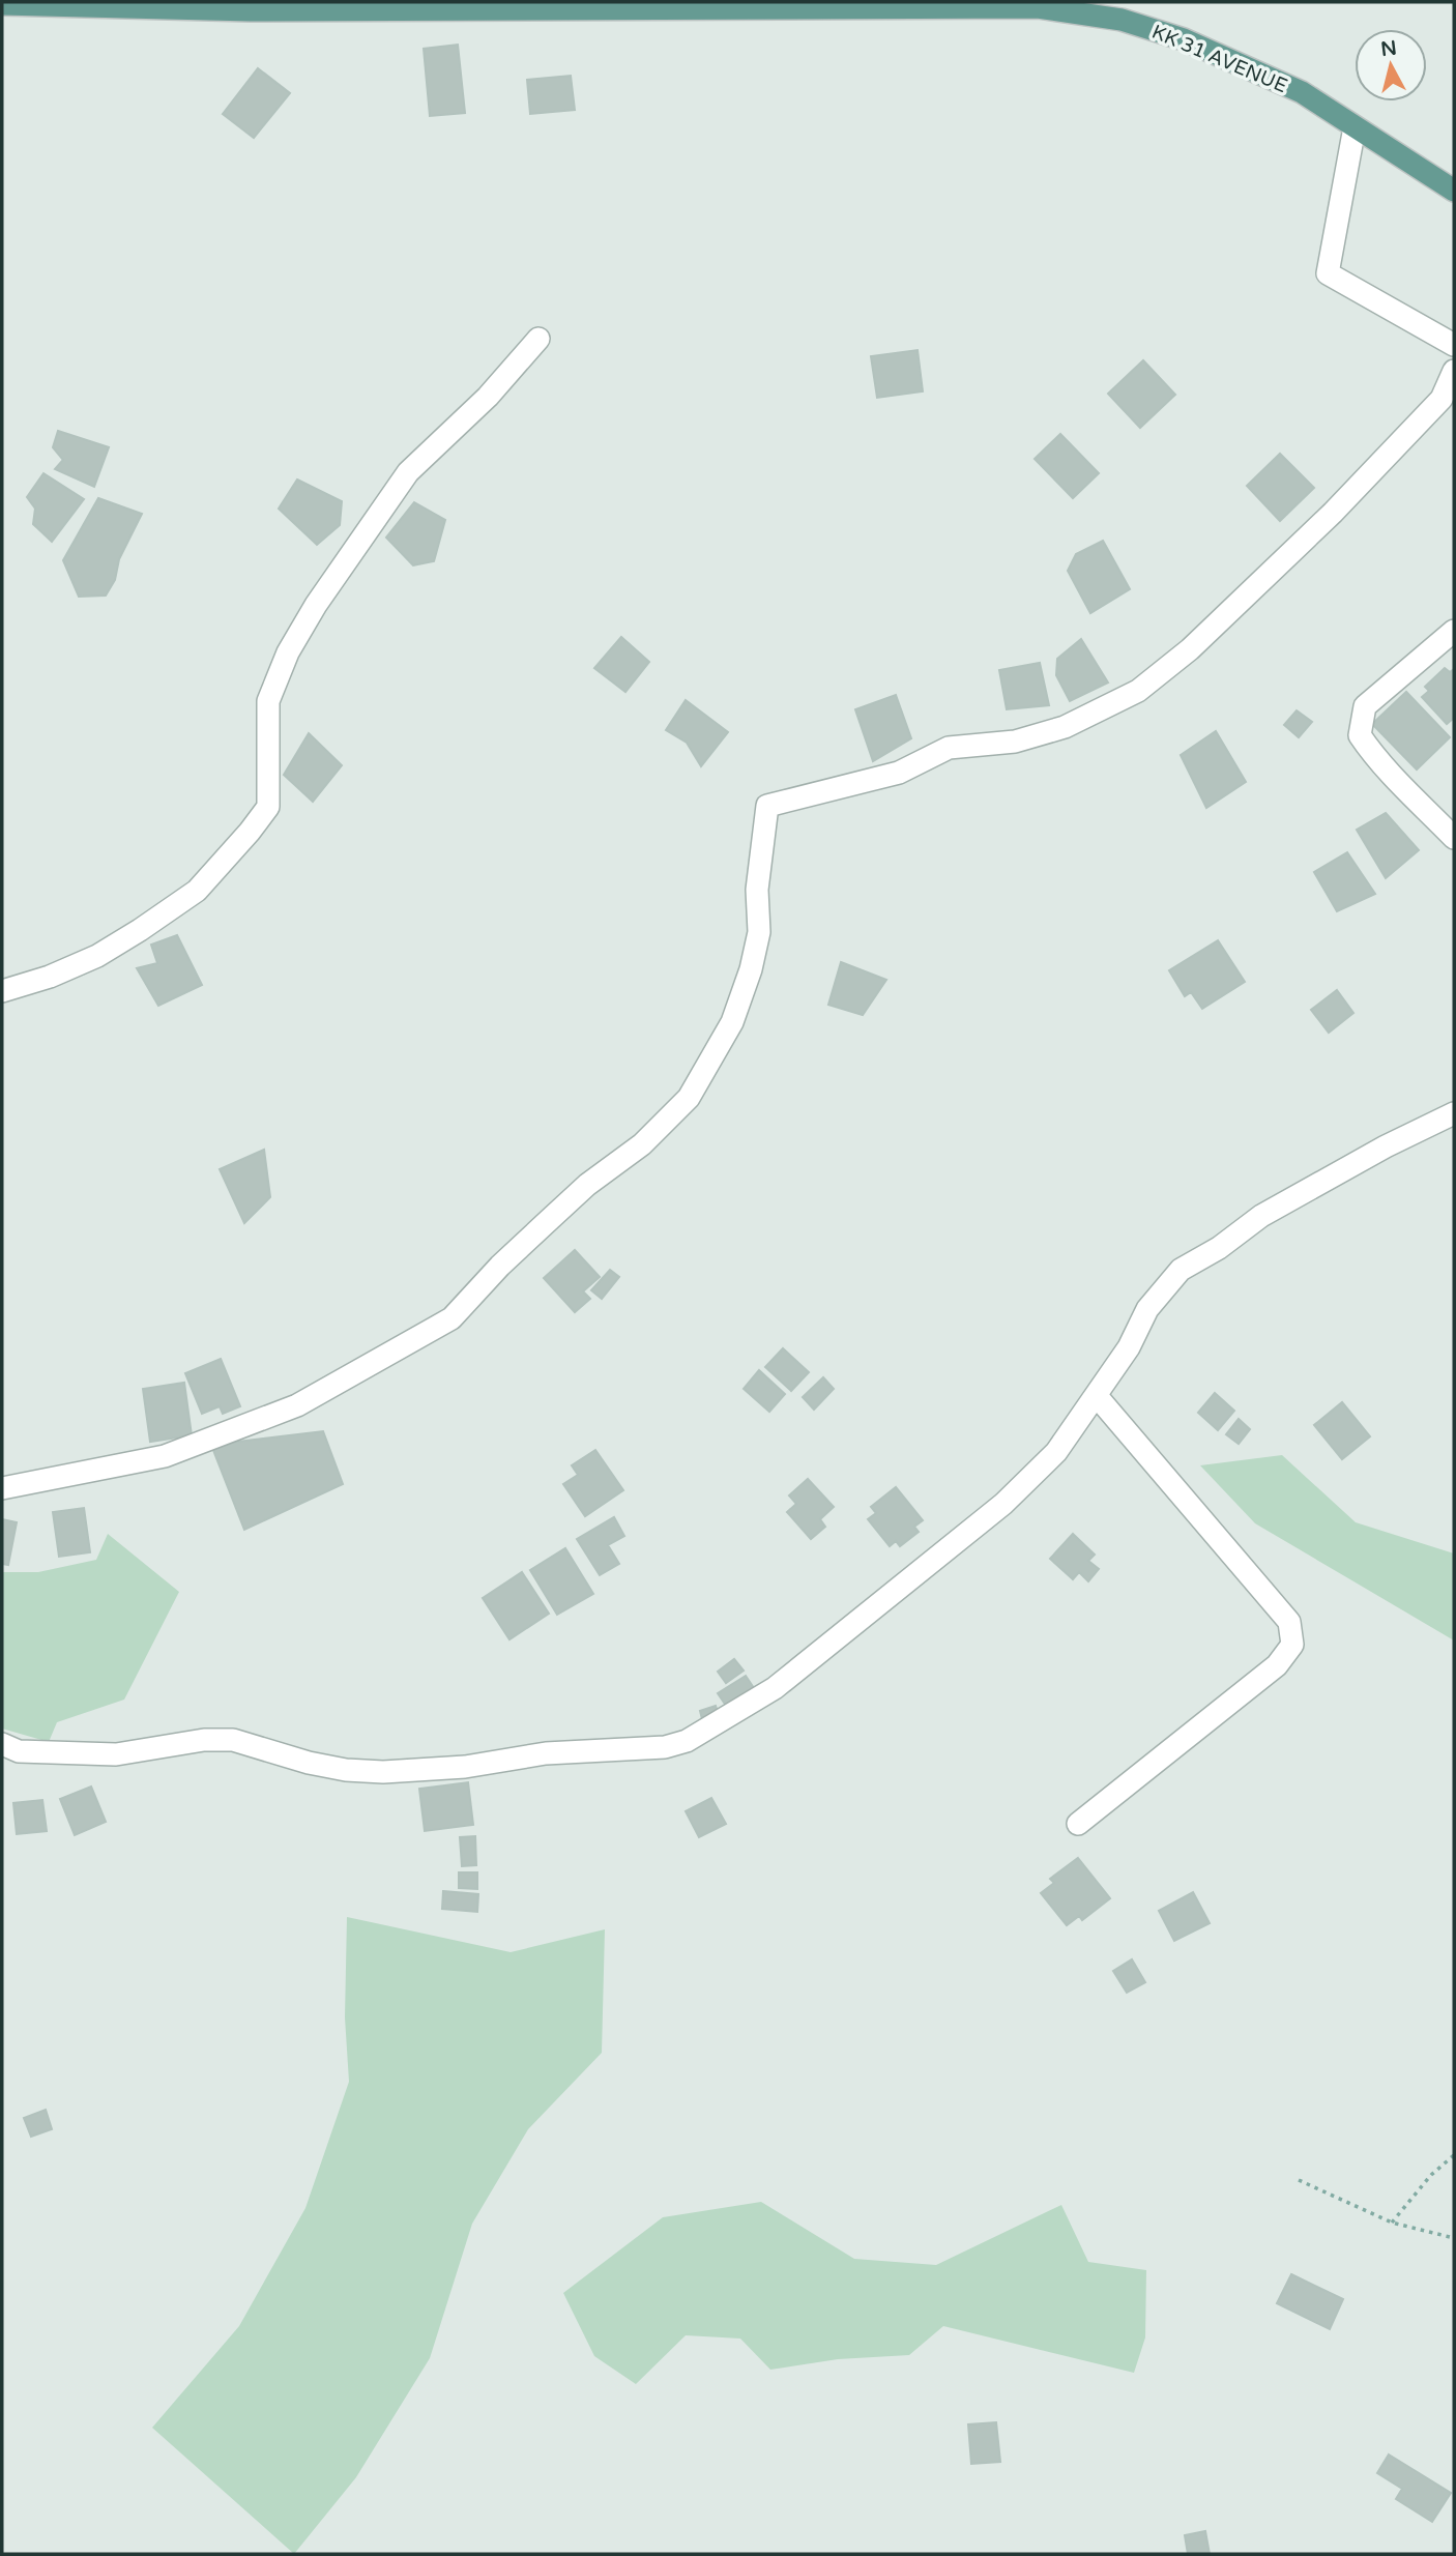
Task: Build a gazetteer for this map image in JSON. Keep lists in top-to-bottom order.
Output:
{
  "streets": {
    "main road": ["KK 31 AVENUE"]
  },
  "north": "top"
}
